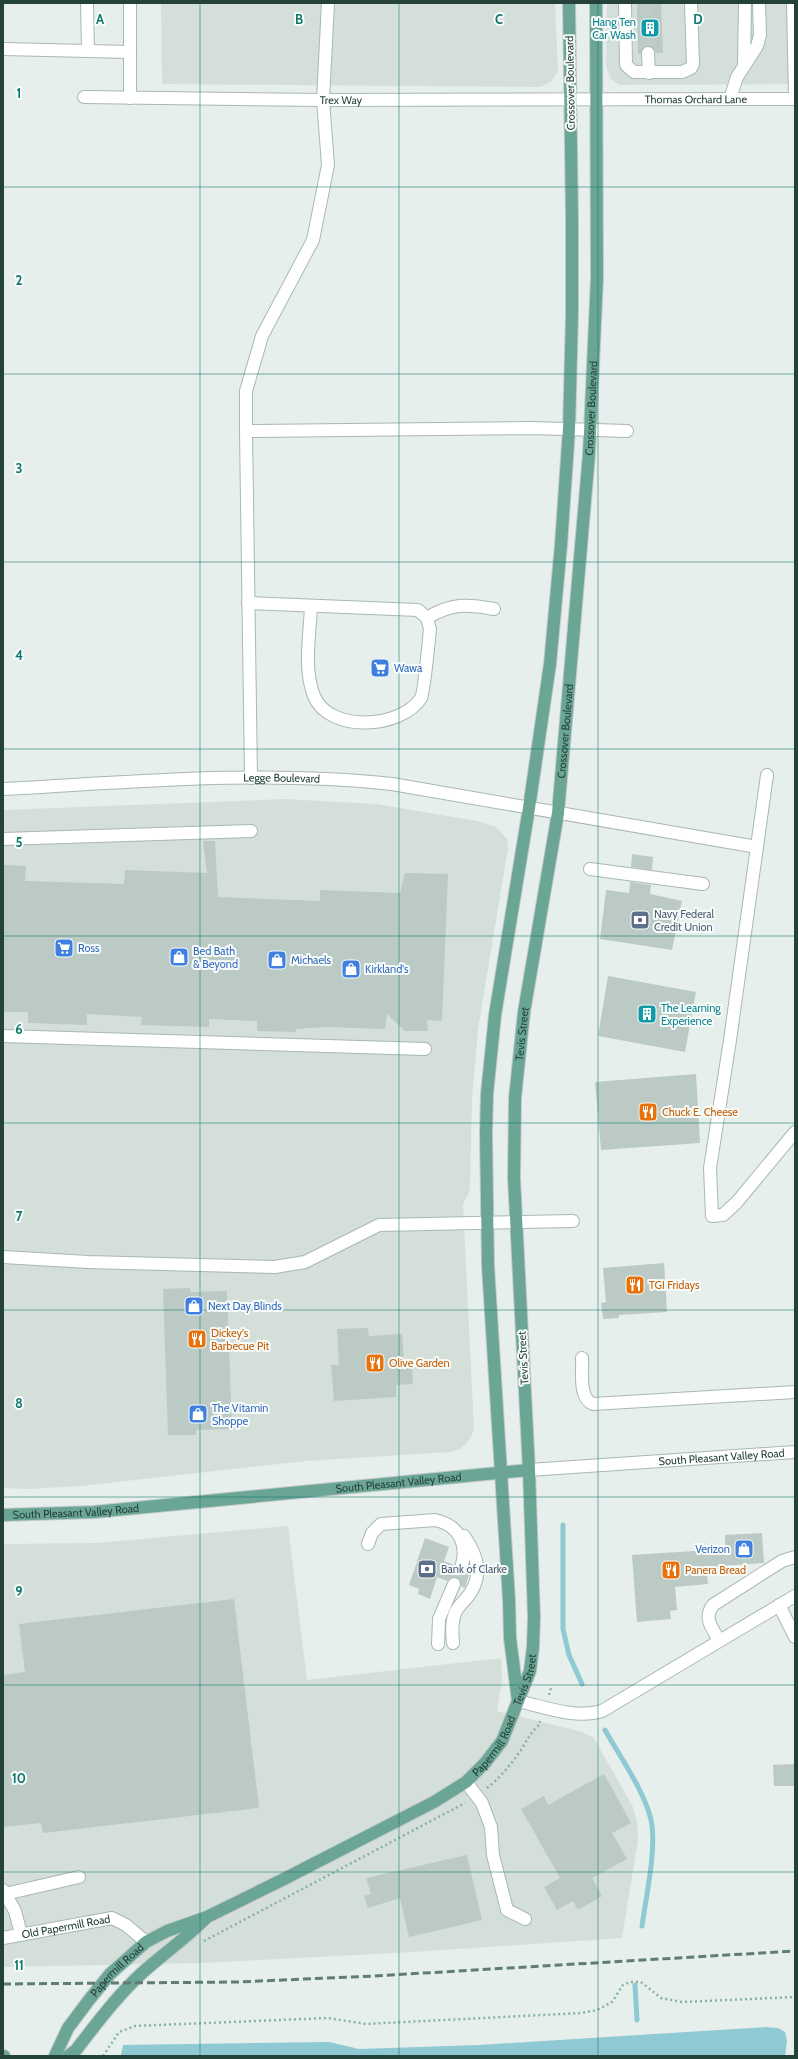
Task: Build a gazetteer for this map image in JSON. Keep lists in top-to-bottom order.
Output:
{
  "streets": {
    "main road": [
      "Crossover Boulevard",
      "Tevis Street",
      "South Pleasant Valley Road",
      "Papermill Road"
    ],
    "street": [
      "Trex Way",
      "Thomas Orchard Lane",
      "Legge Boulevard",
      "Old Papermill Road"
    ]
  },
  "crossings": [
    ["Crossover Boulevard", "Trex Way"],
    ["Crossover Boulevard", "Thomas Orchard Lane"],
    ["Crossover Boulevard", "Legge Boulevard"],
    ["Crossover Boulevard", "Tevis Street"],
    ["Trex Way", "Thomas Orchard Lane"],
    ["Legge Boulevard", "Tevis Street"],
    ["Tevis Street", "South Pleasant Valley Road"],
    ["Tevis Street", "Papermill Road"],
    ["Papermill Road", "Old Papermill Road"]
  ],
  "places": {
    "building": ["Hang Ten Car Wash", "The Learning Experience"],
    "supermarket": ["Wawa", "Ross"],
    "bank": ["Navy Federal Credit Union", "Bank of Clarke"],
    "shop": [
      "Bed Bath & Beyond",
      "Michaels",
      "Kirkland's",
      "Next Day Blinds",
      "The Vitamin Shoppe",
      "Verizon"
    ],
    "restaurant": [
      "Chuck E. Cheese",
      "TGI Fridays",
      "Dickey's Barbecue Pit",
      "Olive Garden",
      "Panera Bread"
    ]
  },
  "grid": {
    "columns": [
      "A",
      "B",
      "C",
      "D"
    ],
    "rows": [
      "1",
      "2",
      "3",
      "4",
      "5",
      "6",
      "7",
      "8",
      "9",
      "10",
      "11"
    ]
  }
}
